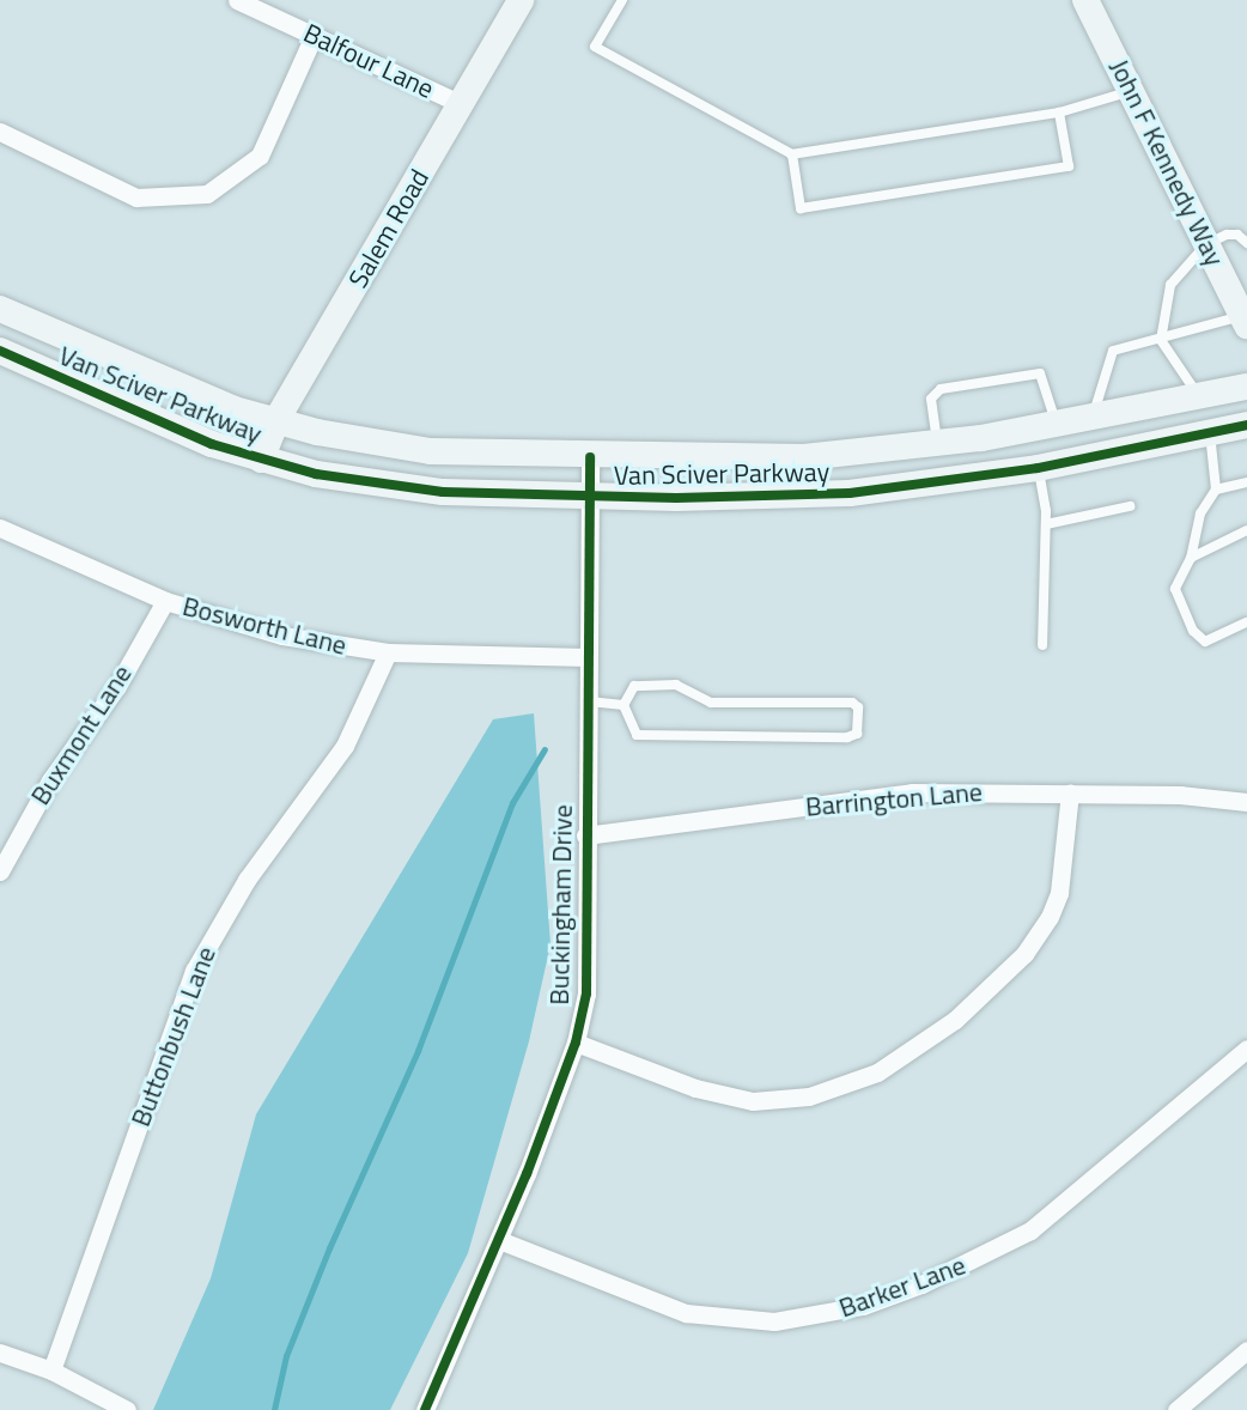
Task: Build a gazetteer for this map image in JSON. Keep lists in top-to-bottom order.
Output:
{
  "streets": {
    "street": [
      "Balfour Lane",
      "John F Kennedy Way",
      "Salem Road",
      "Van Sciver Parkway",
      "Bosworth Lane",
      "Buxmont Lane",
      "Barrington Lane",
      "Buckingham Drive",
      "Buttonbush Lane",
      "Barker Lane"
    ]
  },
  "crossings": [
    ["Balfour Lane", "Salem Road"],
    ["Salem Road", "Van Sciver Parkway"],
    ["Van Sciver Parkway", "Buckingham Drive"],
    ["Bosworth Lane", "Buxmont Lane"],
    ["Bosworth Lane", "Buckingham Drive"],
    ["Bosworth Lane", "Buttonbush Lane"],
    ["Barrington Lane", "Buckingham Drive"],
    ["Buckingham Drive", "Barker Lane"]
  ]
}
